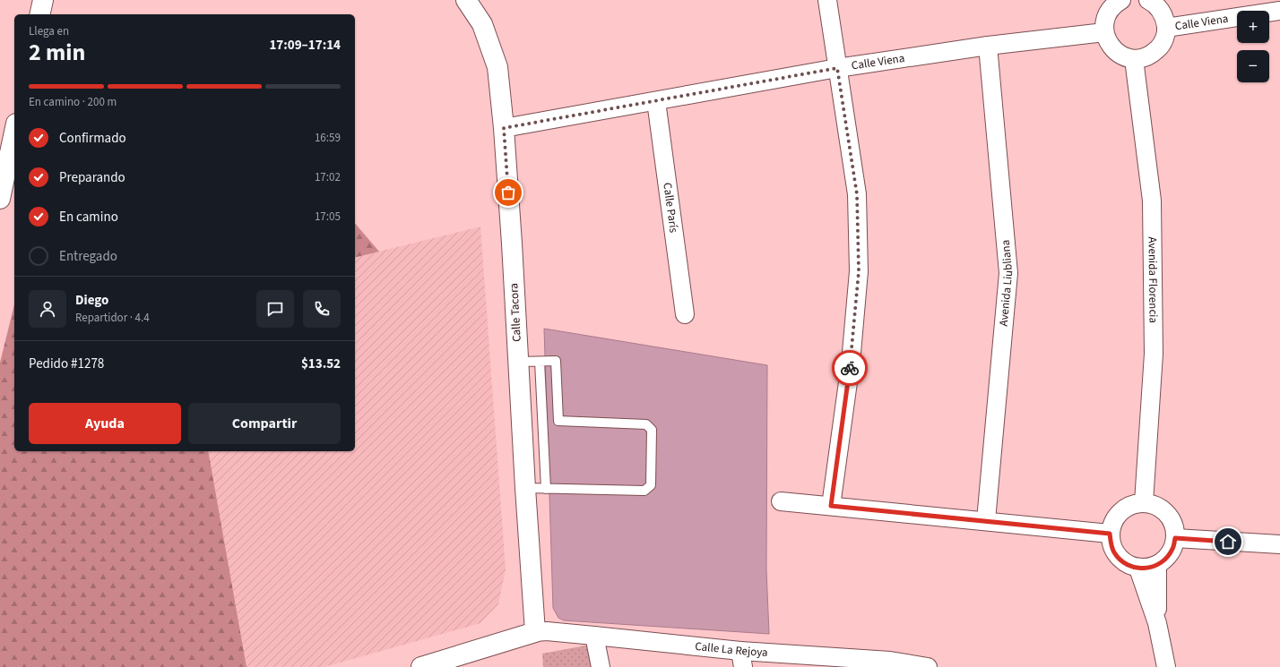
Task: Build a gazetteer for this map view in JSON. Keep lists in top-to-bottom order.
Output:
{
  "streets": {
    "main road": ["Calle Tacora"],
    "street": [
      "Calle Viena",
      "Calle París",
      "Avenida Florencia",
      "Avenida Liubliana",
      "Calle La Rejoya"
    ]
  },
  "crossings": [
    ["Calle Viena", "Calle París"],
    ["Calle Viena", "Avenida Liubliana"],
    ["Calle Viena", "Calle Tacora"],
    ["Calle Tacora", "Calle La Rejoya"]
  ],
  "page": {
    "map_buttons": ["+", "−"],
    "heading": ["2 min", "Llega en", "17:09–17:14"],
    "panel": [
      "Diego",
      "Repartidor · 4.4",
      "Pedido #1278",
      "$13.52"
    ],
    "bar": "En camino · 200 m",
    "list": [
      ["Confirmado", "16:59"],
      ["Preparando", "17:02"],
      ["En camino", "17:05"],
      "Entregado"
    ],
    "buttons": ["Ayuda", "Compartir"]
  }
}
